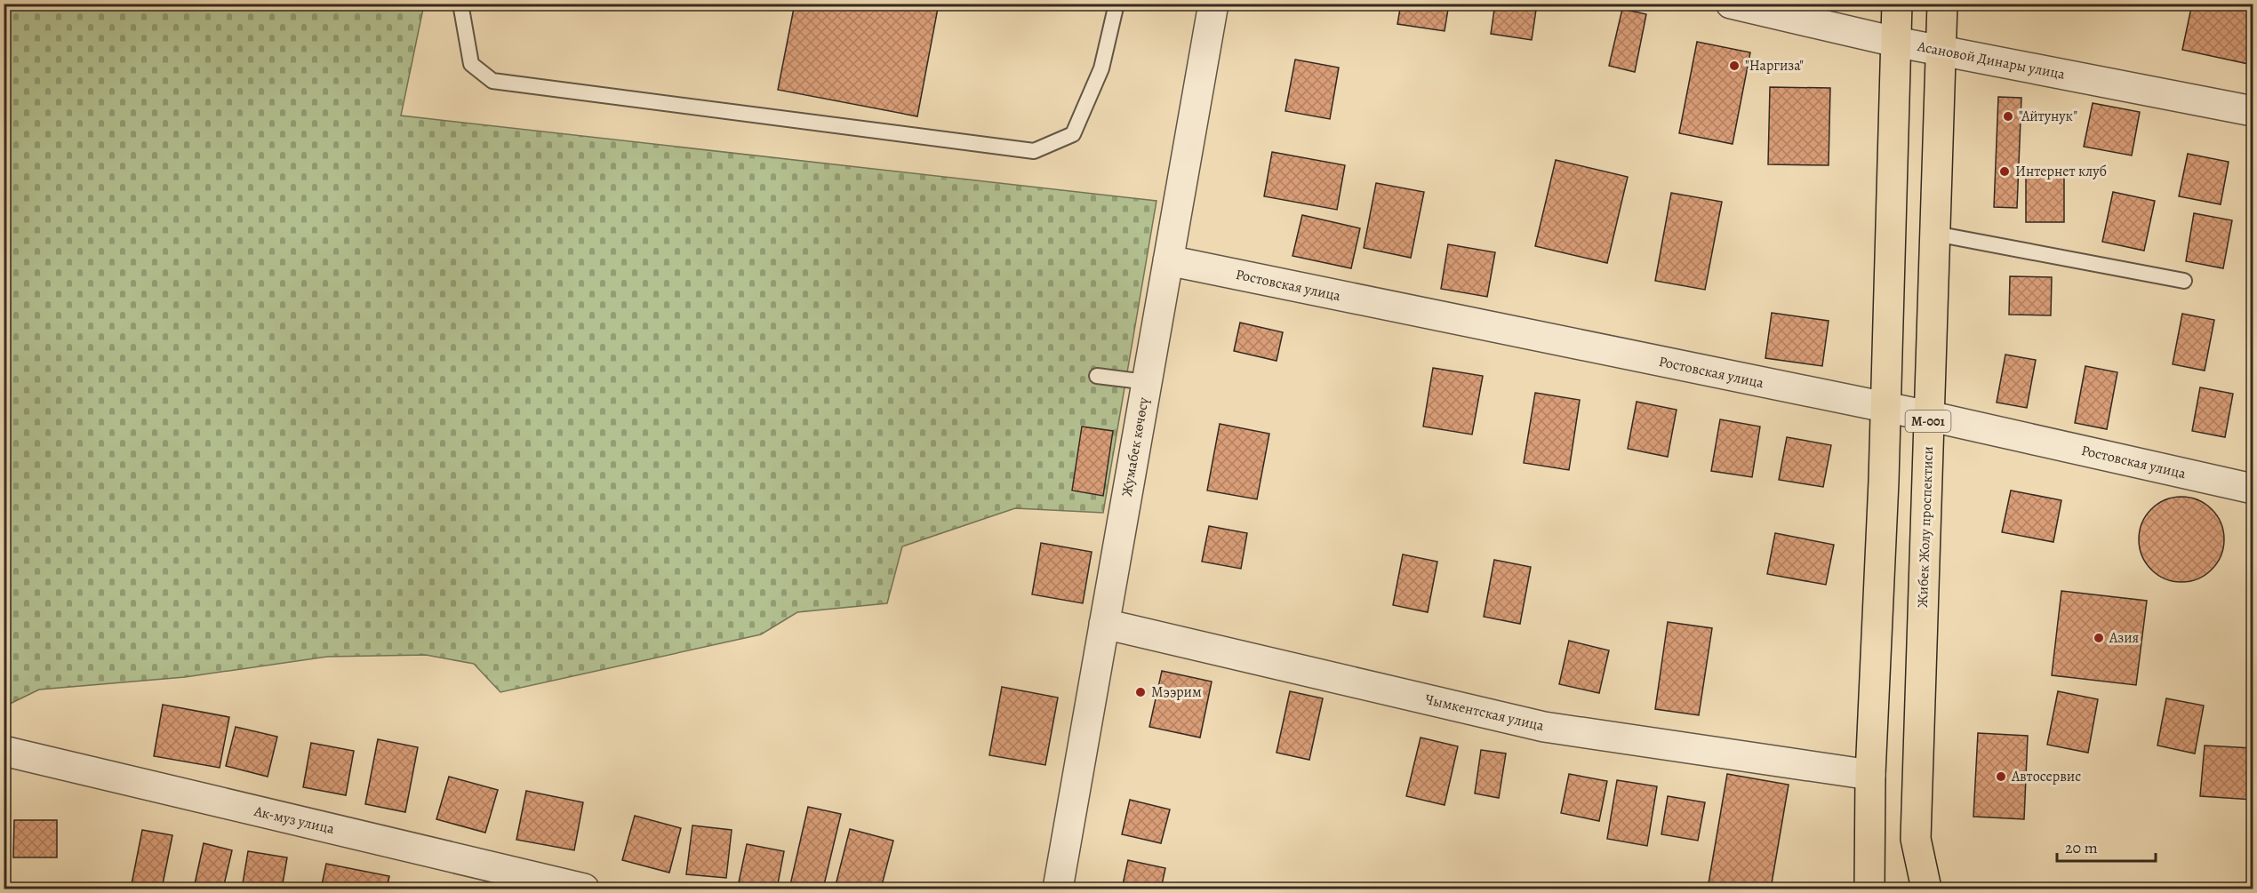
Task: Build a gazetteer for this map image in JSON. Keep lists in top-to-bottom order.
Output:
{
  "streets": {
    "main road": ["М-001", "Жибек Жолу проспектиси"],
    "street": [
      "Асановой Динары улица",
      "Ростовская улица",
      "Жумабек көчөсү",
      "Чымкентская улица",
      "Ак-муз улица"
    ]
  },
  "crossings": [
    ["Асановой Динары улица", "М-001"],
    ["Асановой Динары улица", "Жибек Жолу проспектиси"],
    ["Ростовская улица", "М-001"],
    ["Ростовская улица", "Жумабек көчөсү"],
    ["Ростовская улица", "Жибек Жолу проспектиси"],
    ["М-001", "Чымкентская улица"],
    ["Жумабек көчөсү", "Чымкентская улица"]
  ],
  "places": [
    "\"Наргиза\"",
    "\"Айтунук\"",
    "Интернет клуб",
    "Азия",
    "Мээрим",
    "Автосервис"
  ],
  "scale_bar": "20 m"
}
